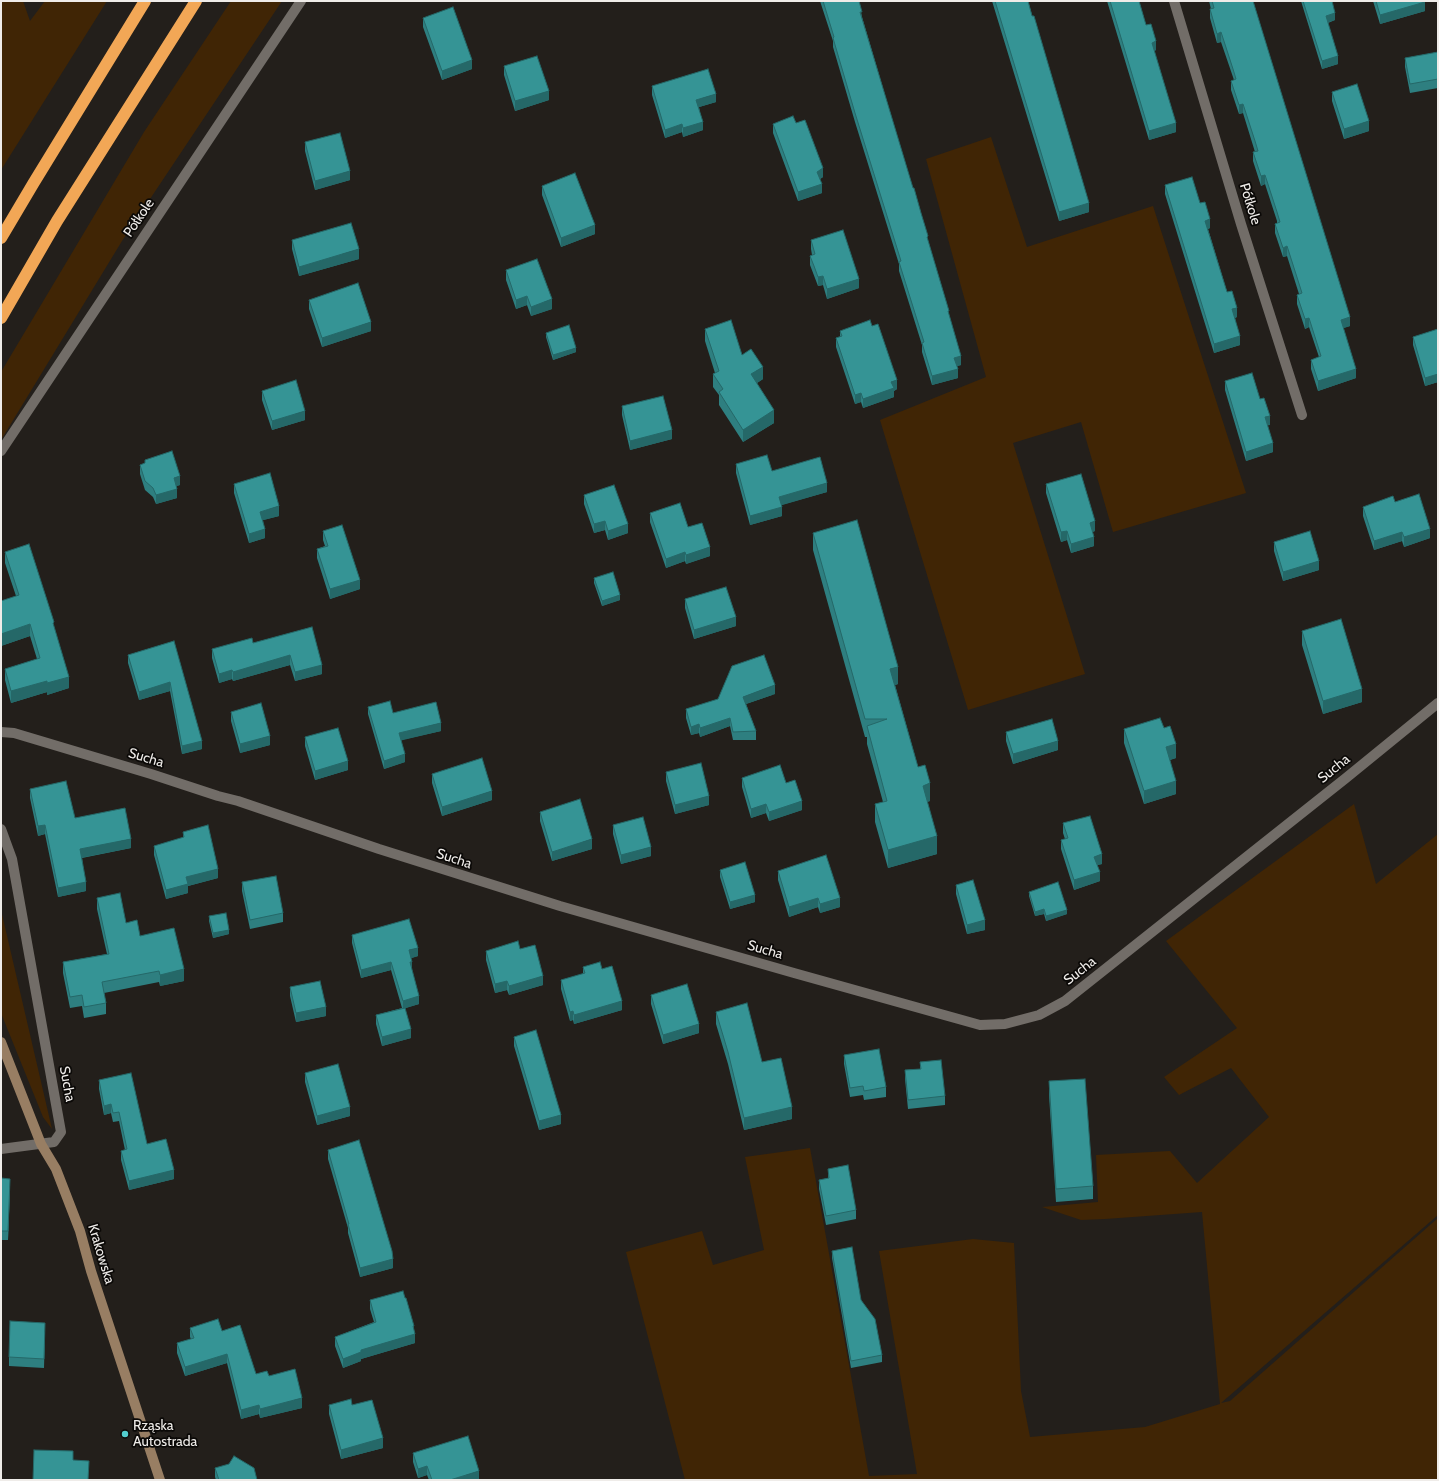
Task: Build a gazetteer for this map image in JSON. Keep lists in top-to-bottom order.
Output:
{
  "streets": {
    "street": ["Półkole", "Sucha", "Krakowska"]
  },
  "crossings": [
    ["Sucha", "Krakowska"]
  ],
  "places": ["Rząska Autostrada"]
}
